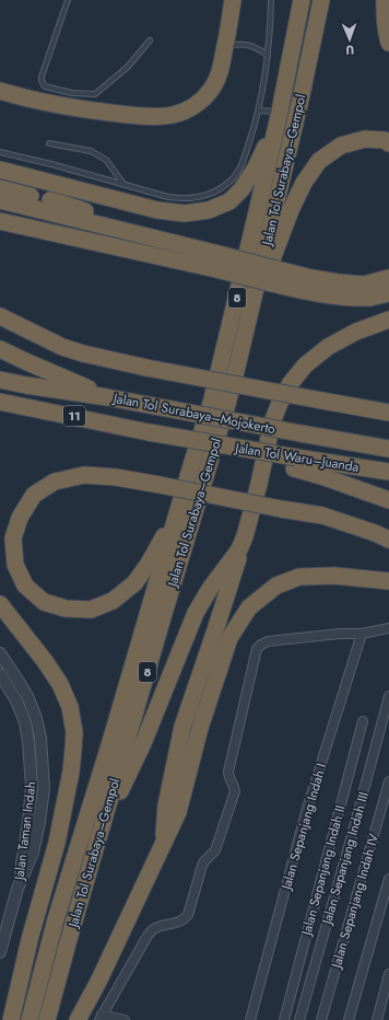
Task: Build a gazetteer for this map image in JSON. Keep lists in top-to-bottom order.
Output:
{
  "streets": {
    "highway": [
      "Jalan Tol Surabaya–Gempol",
      "8",
      "Jalan Tol Surabaya–Mojokerto",
      "11",
      "Jalan Tol Waru–Juanda"
    ],
    "street": [
      "Jalan Sepanjang Indah I",
      "Jalan Taman Indah",
      "Jalan Sepanjang Indah III",
      "Jalan Sepanjang Indah II",
      "Jalan Sepanjang Indah IV"
    ]
  },
  "north": "bottom"
}
